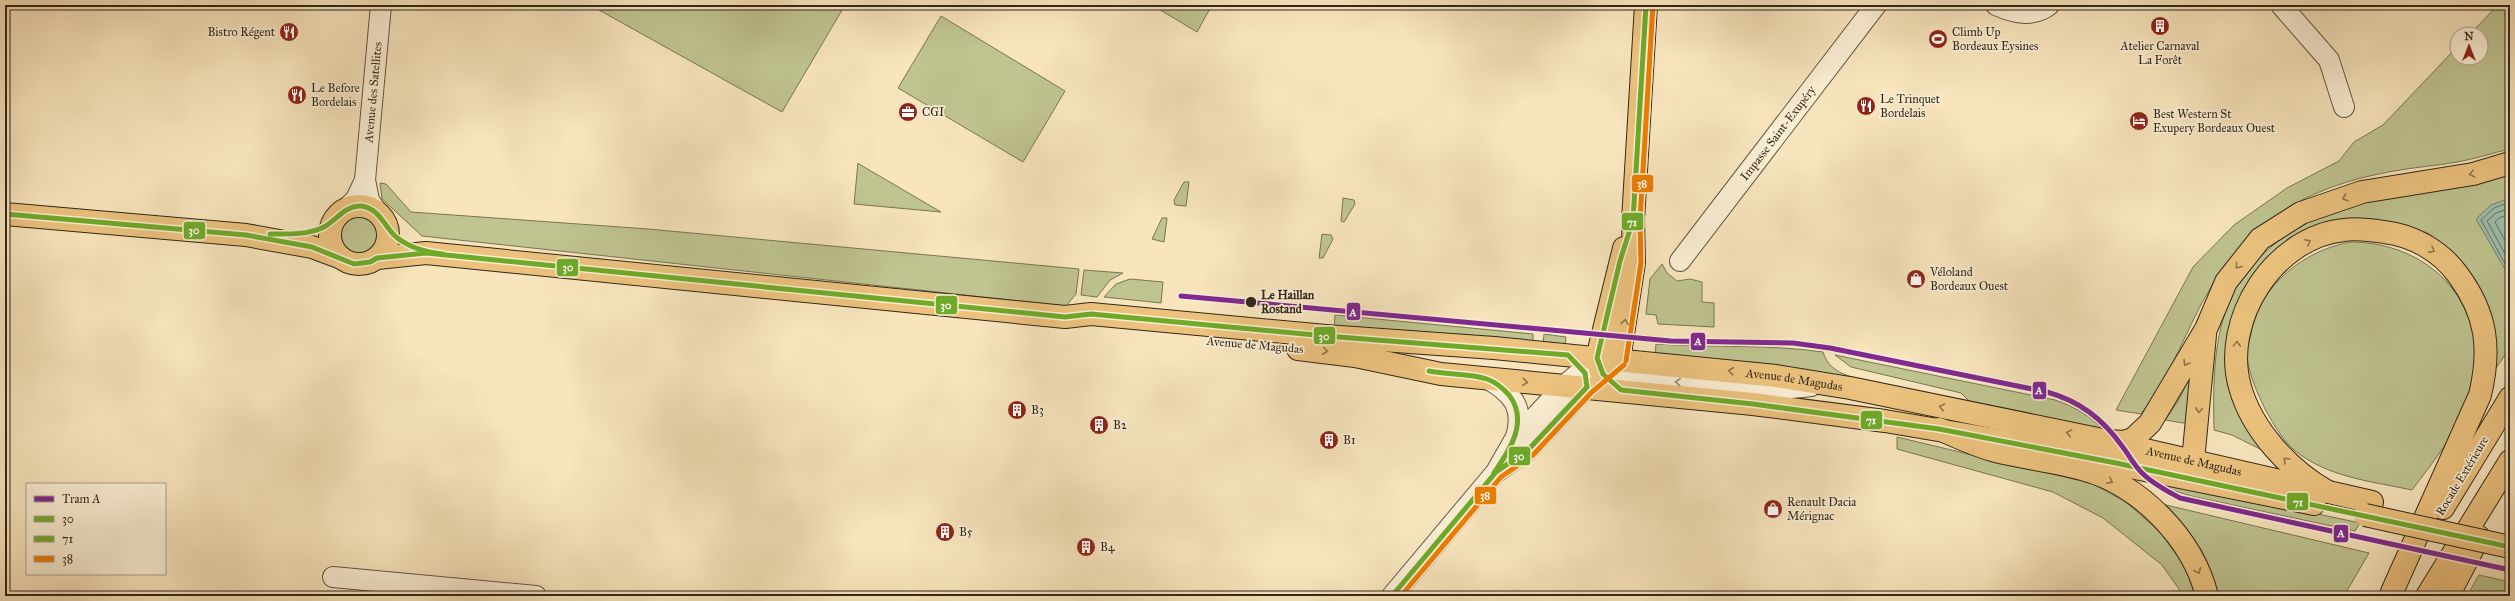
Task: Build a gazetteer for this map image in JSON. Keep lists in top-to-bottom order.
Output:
{
  "streets": {
    "main road": ["Avenue de Magudas", "Rocade Extérieure"],
    "street": ["Avenue des Satellites", "Impasse Saint-Exupéry"]
  },
  "crossings": [
    ["Avenue des Satellites", "Avenue de Magudas"]
  ],
  "places": {
    "building": [
      "Atelier Carnaval La Forêt",
      "B3",
      "B2",
      "B1",
      "B5",
      "B4"
    ],
    "restaurant": ["Bistro Régent", "Le Before Bordelais", "Le Trinquet Bordelais"],
    "sports": ["Climb Up Bordeaux Eysines"],
    "office": ["CGI"],
    "hotel": ["Best Western St Exupery Bordeaux Ouest"],
    "shop": ["Véloland Bordeaux Ouest", "Renault Dacia Mérignac"],
    "other": ["Le Haillan Rostand"]
  },
  "lines": [
    "transit line 71",
    "transit line 38",
    "transit line 30",
    "tram line A"
  ],
  "legend": [
    "Tram A",
    "30",
    "71",
    "38"
  ],
  "north": "top"
}
